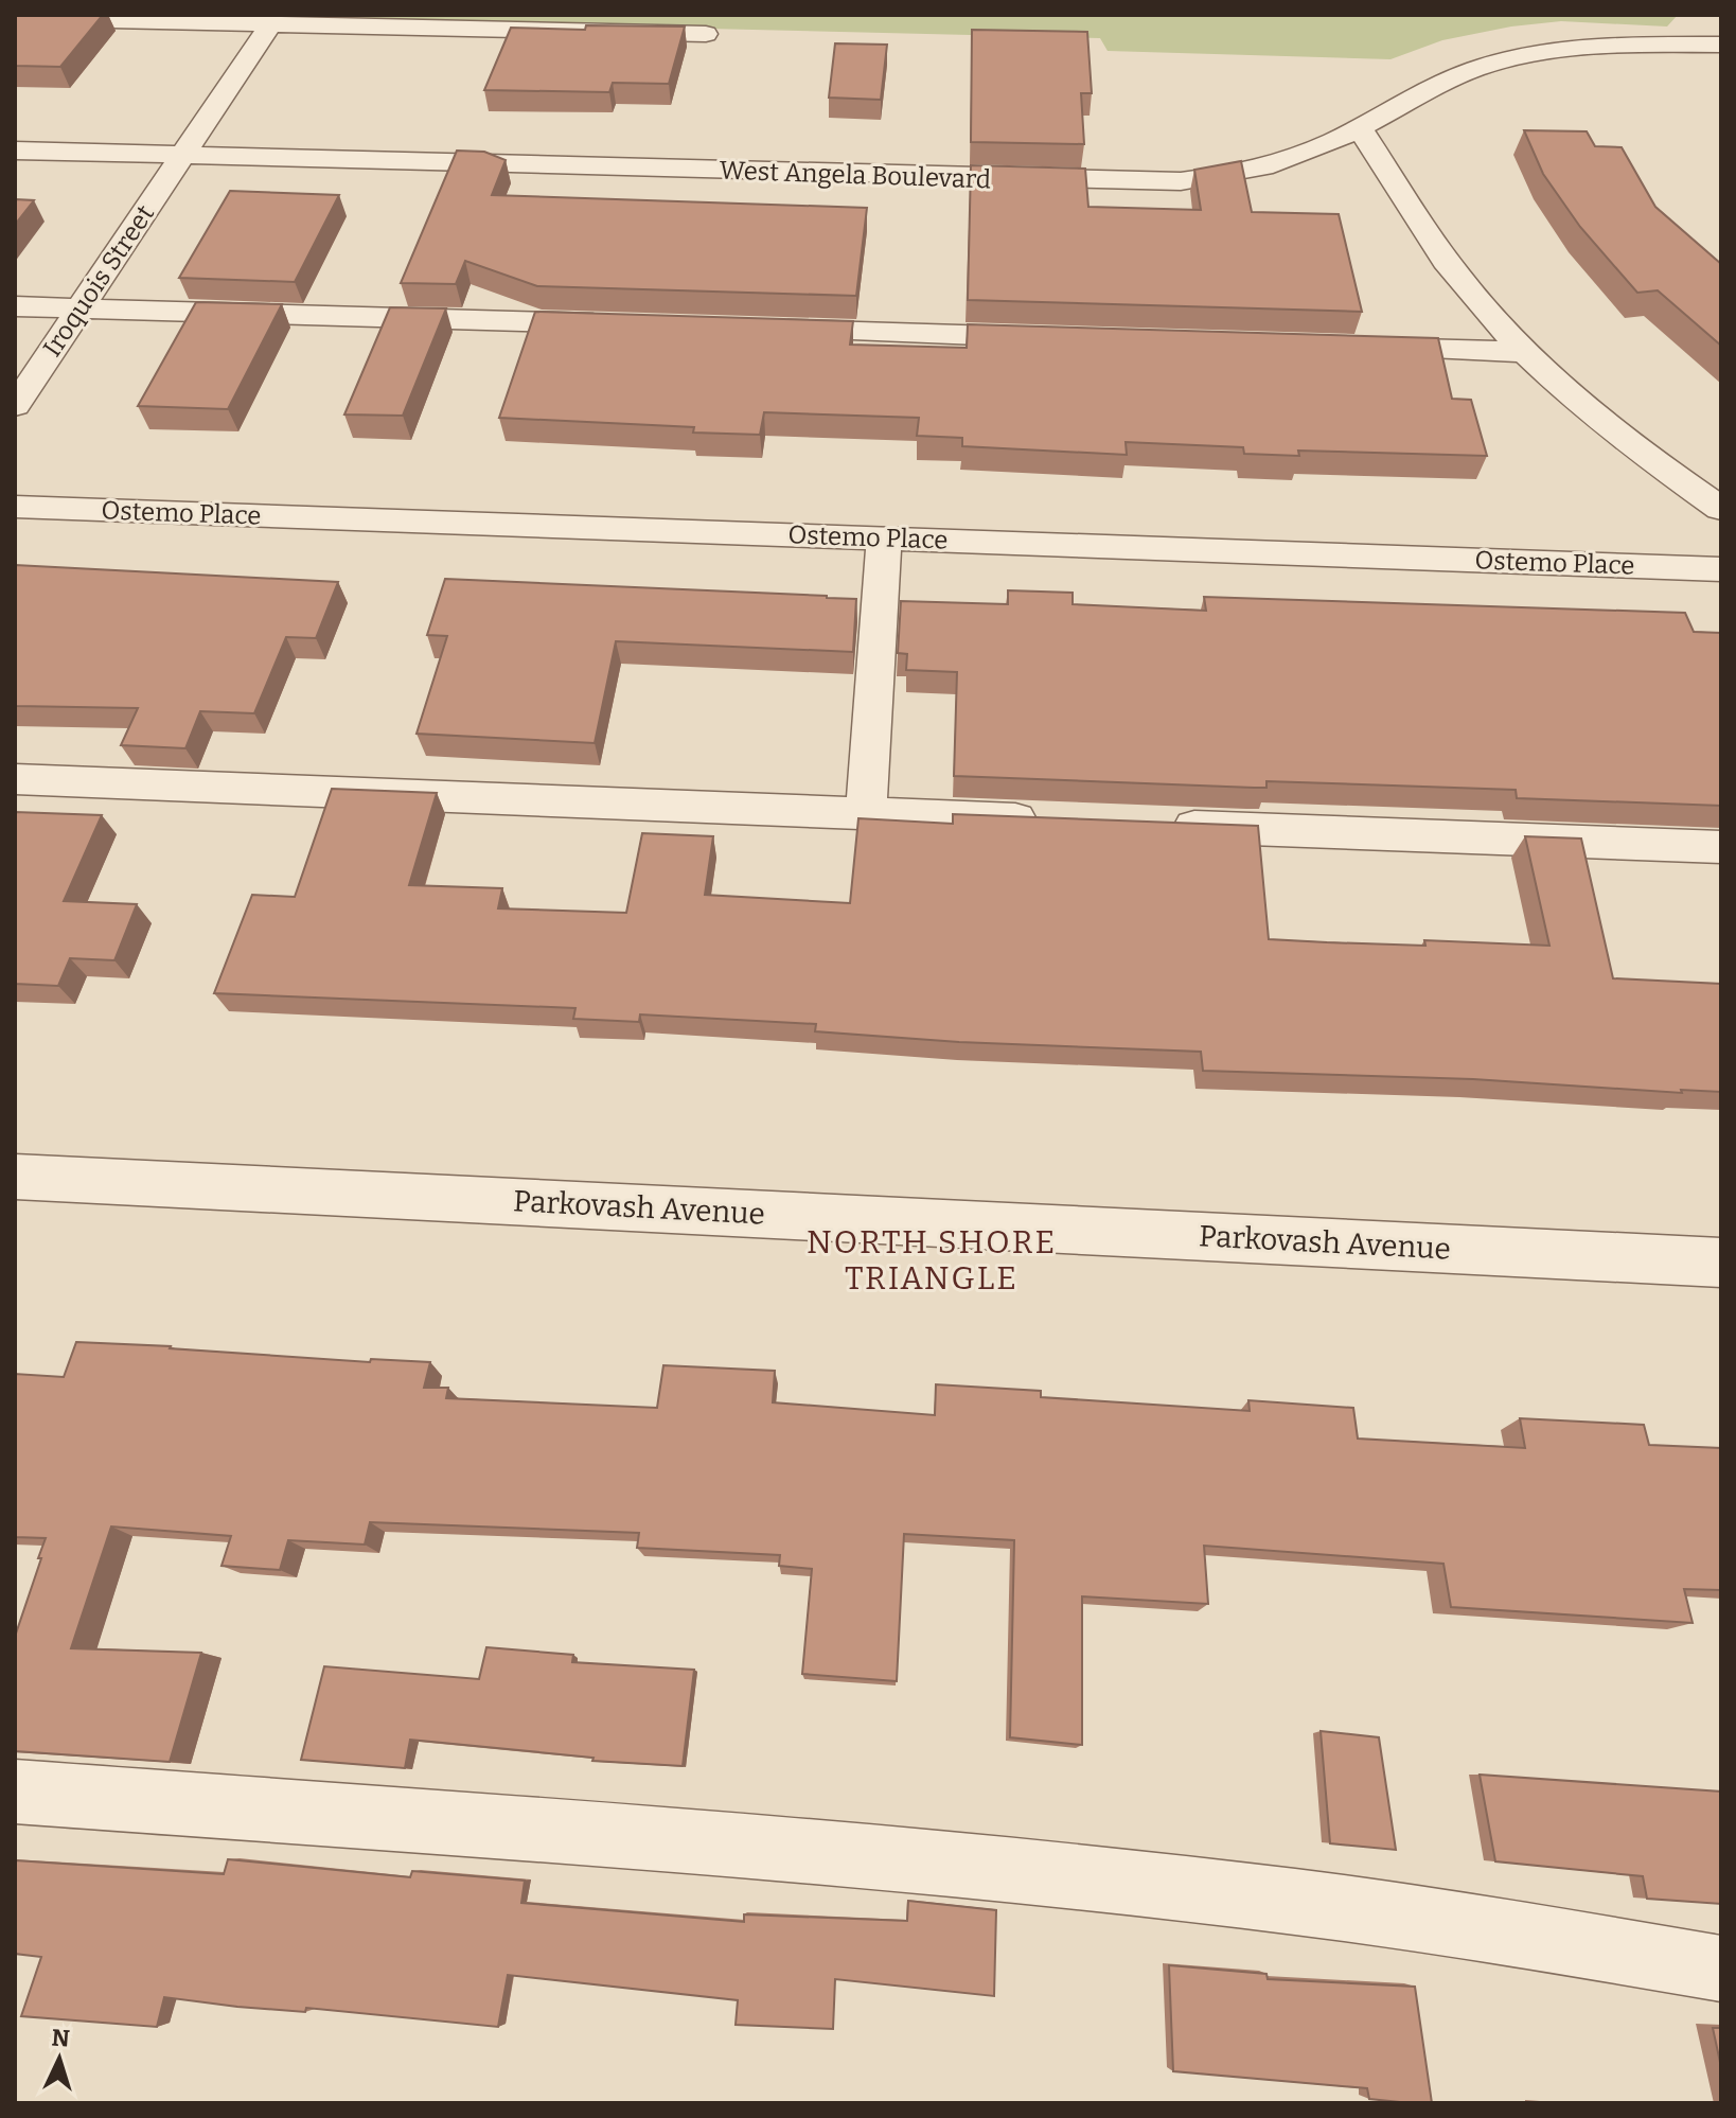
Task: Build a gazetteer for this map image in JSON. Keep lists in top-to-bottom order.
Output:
{
  "streets": {
    "street": [
      "West Angela Boulevard",
      "Iroquois Street",
      "Ostemo Place",
      "Parkovash Avenue"
    ]
  },
  "crossings": [
    ["West Angela Boulevard", "Iroquois Street"]
  ],
  "districts": ["NORTH SHORE TRIANGLE"],
  "north": "top"
}
